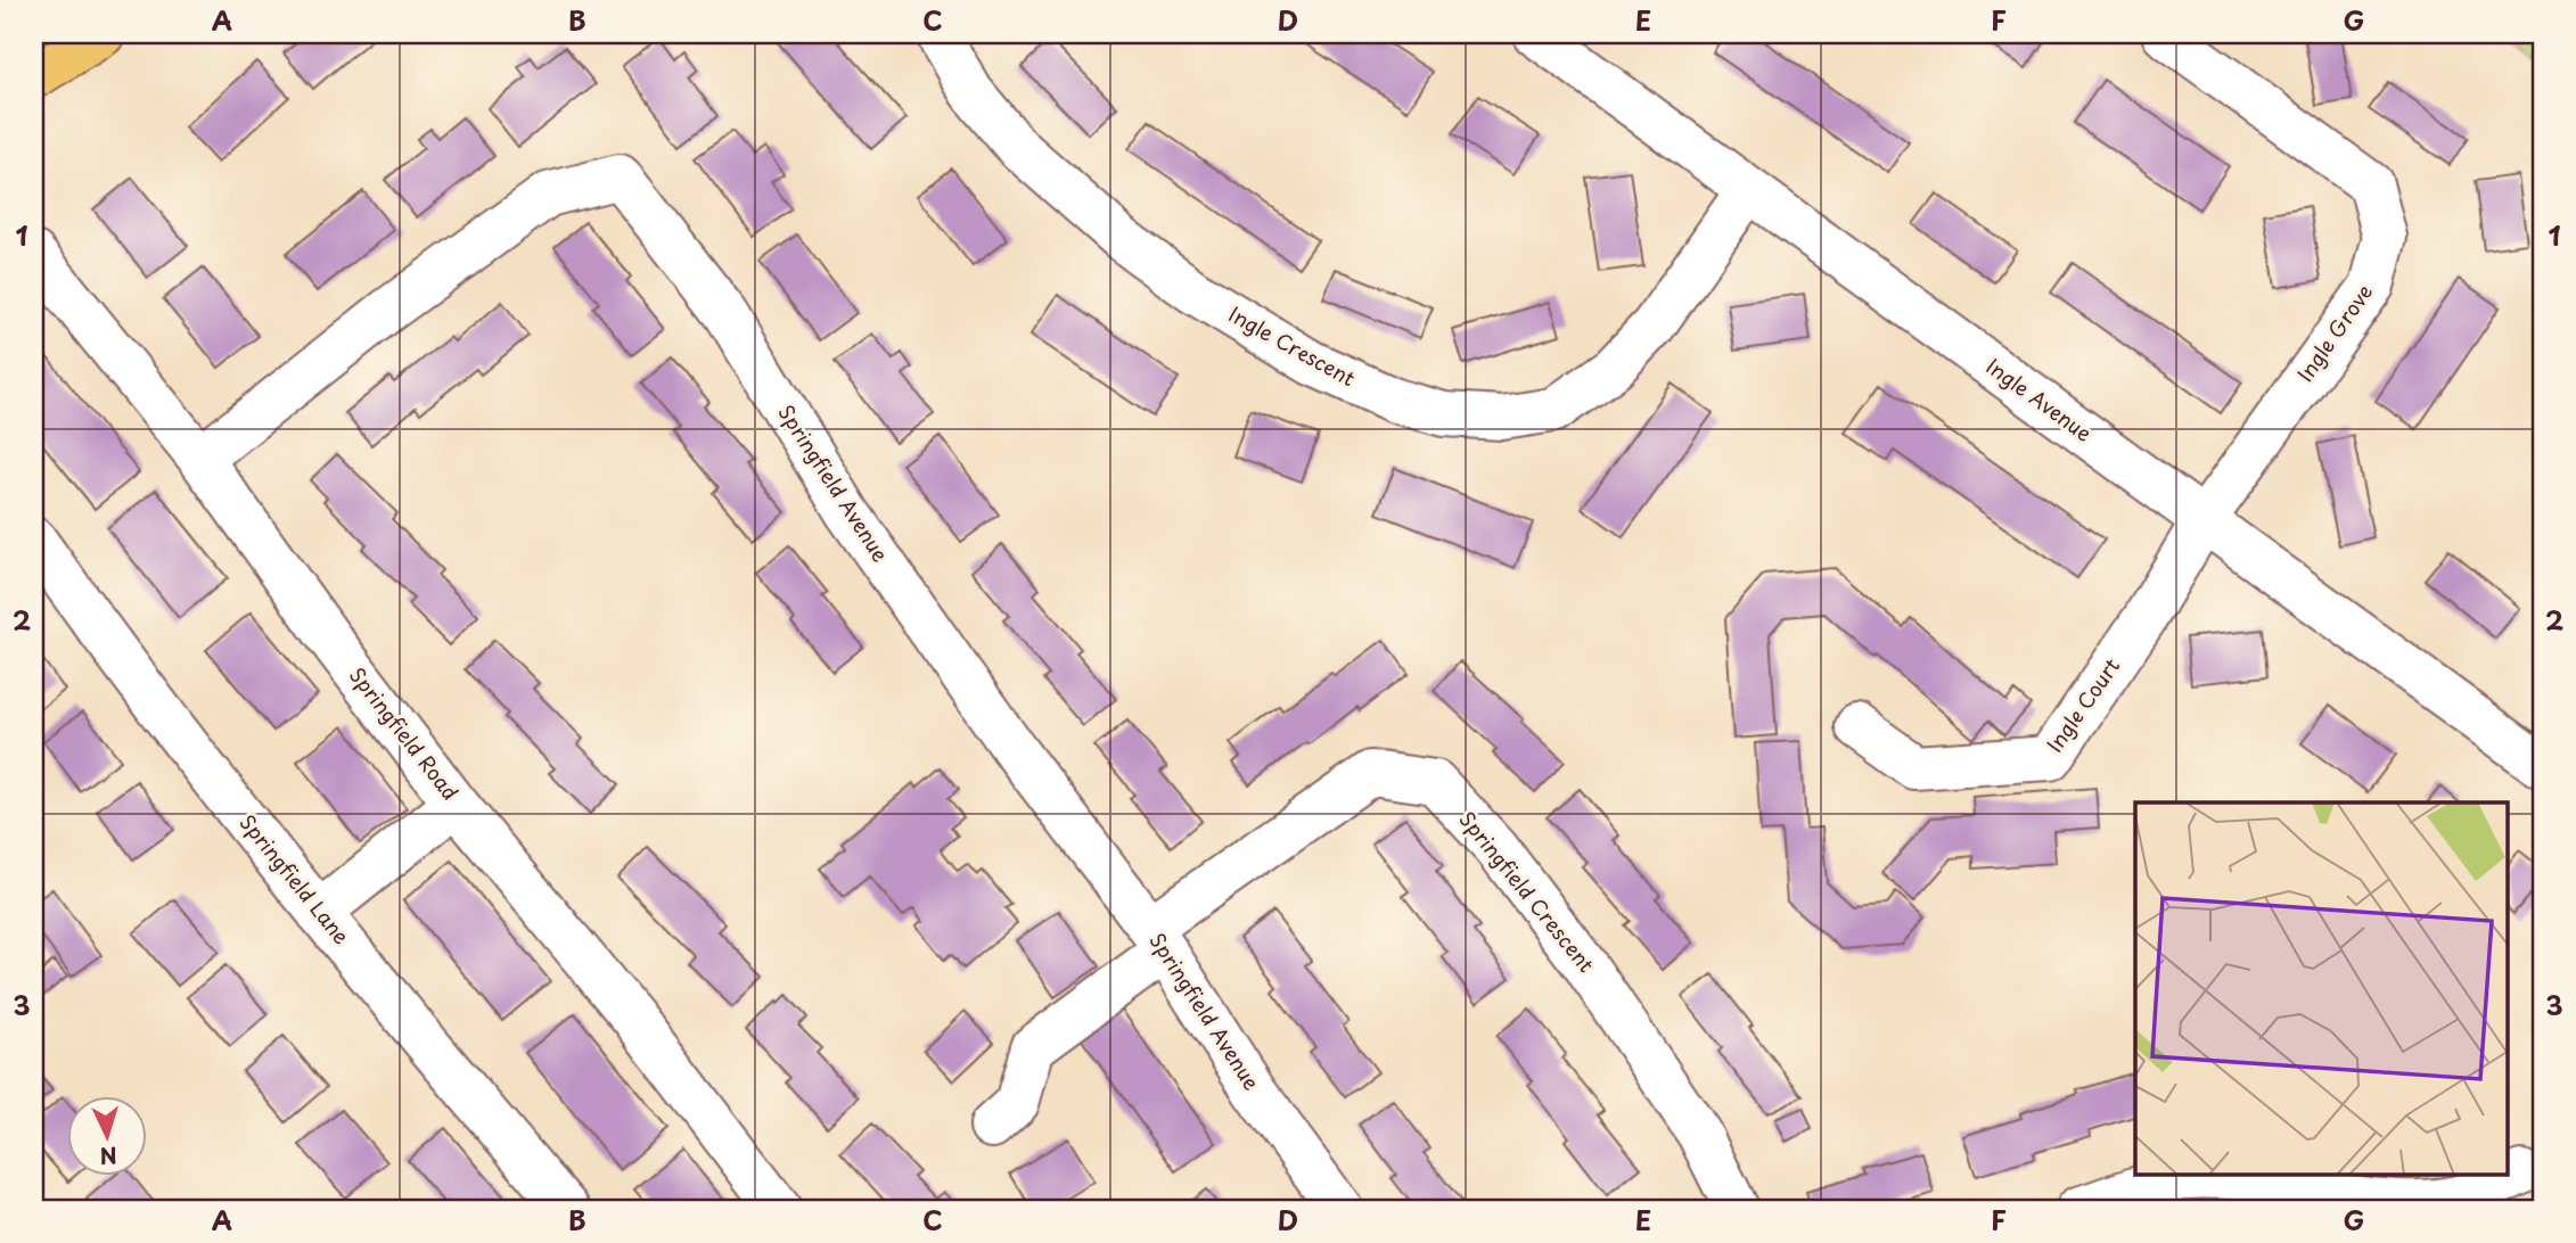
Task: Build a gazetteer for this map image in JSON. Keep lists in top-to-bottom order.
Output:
{
  "streets": {
    "street": [
      "Ingle Grove",
      "Ingle Crescent",
      "Ingle Avenue",
      "Springfield Avenue",
      "Ingle Court",
      "Springfield Road",
      "Springfield Lane",
      "Springfield Crescent"
    ]
  },
  "crossings": [
    ["Ingle Grove", "Ingle Avenue"],
    ["Ingle Grove", "Ingle Court"],
    ["Ingle Crescent", "Ingle Avenue"],
    ["Ingle Avenue", "Ingle Court"],
    ["Springfield Avenue", "Springfield Road"],
    ["Springfield Avenue", "Springfield Crescent"]
  ],
  "north": "bottom",
  "grid": {
    "columns": [
      "A",
      "B",
      "C",
      "D",
      "E",
      "F",
      "G"
    ],
    "rows": ["1", "2", "3"]
  }
}
